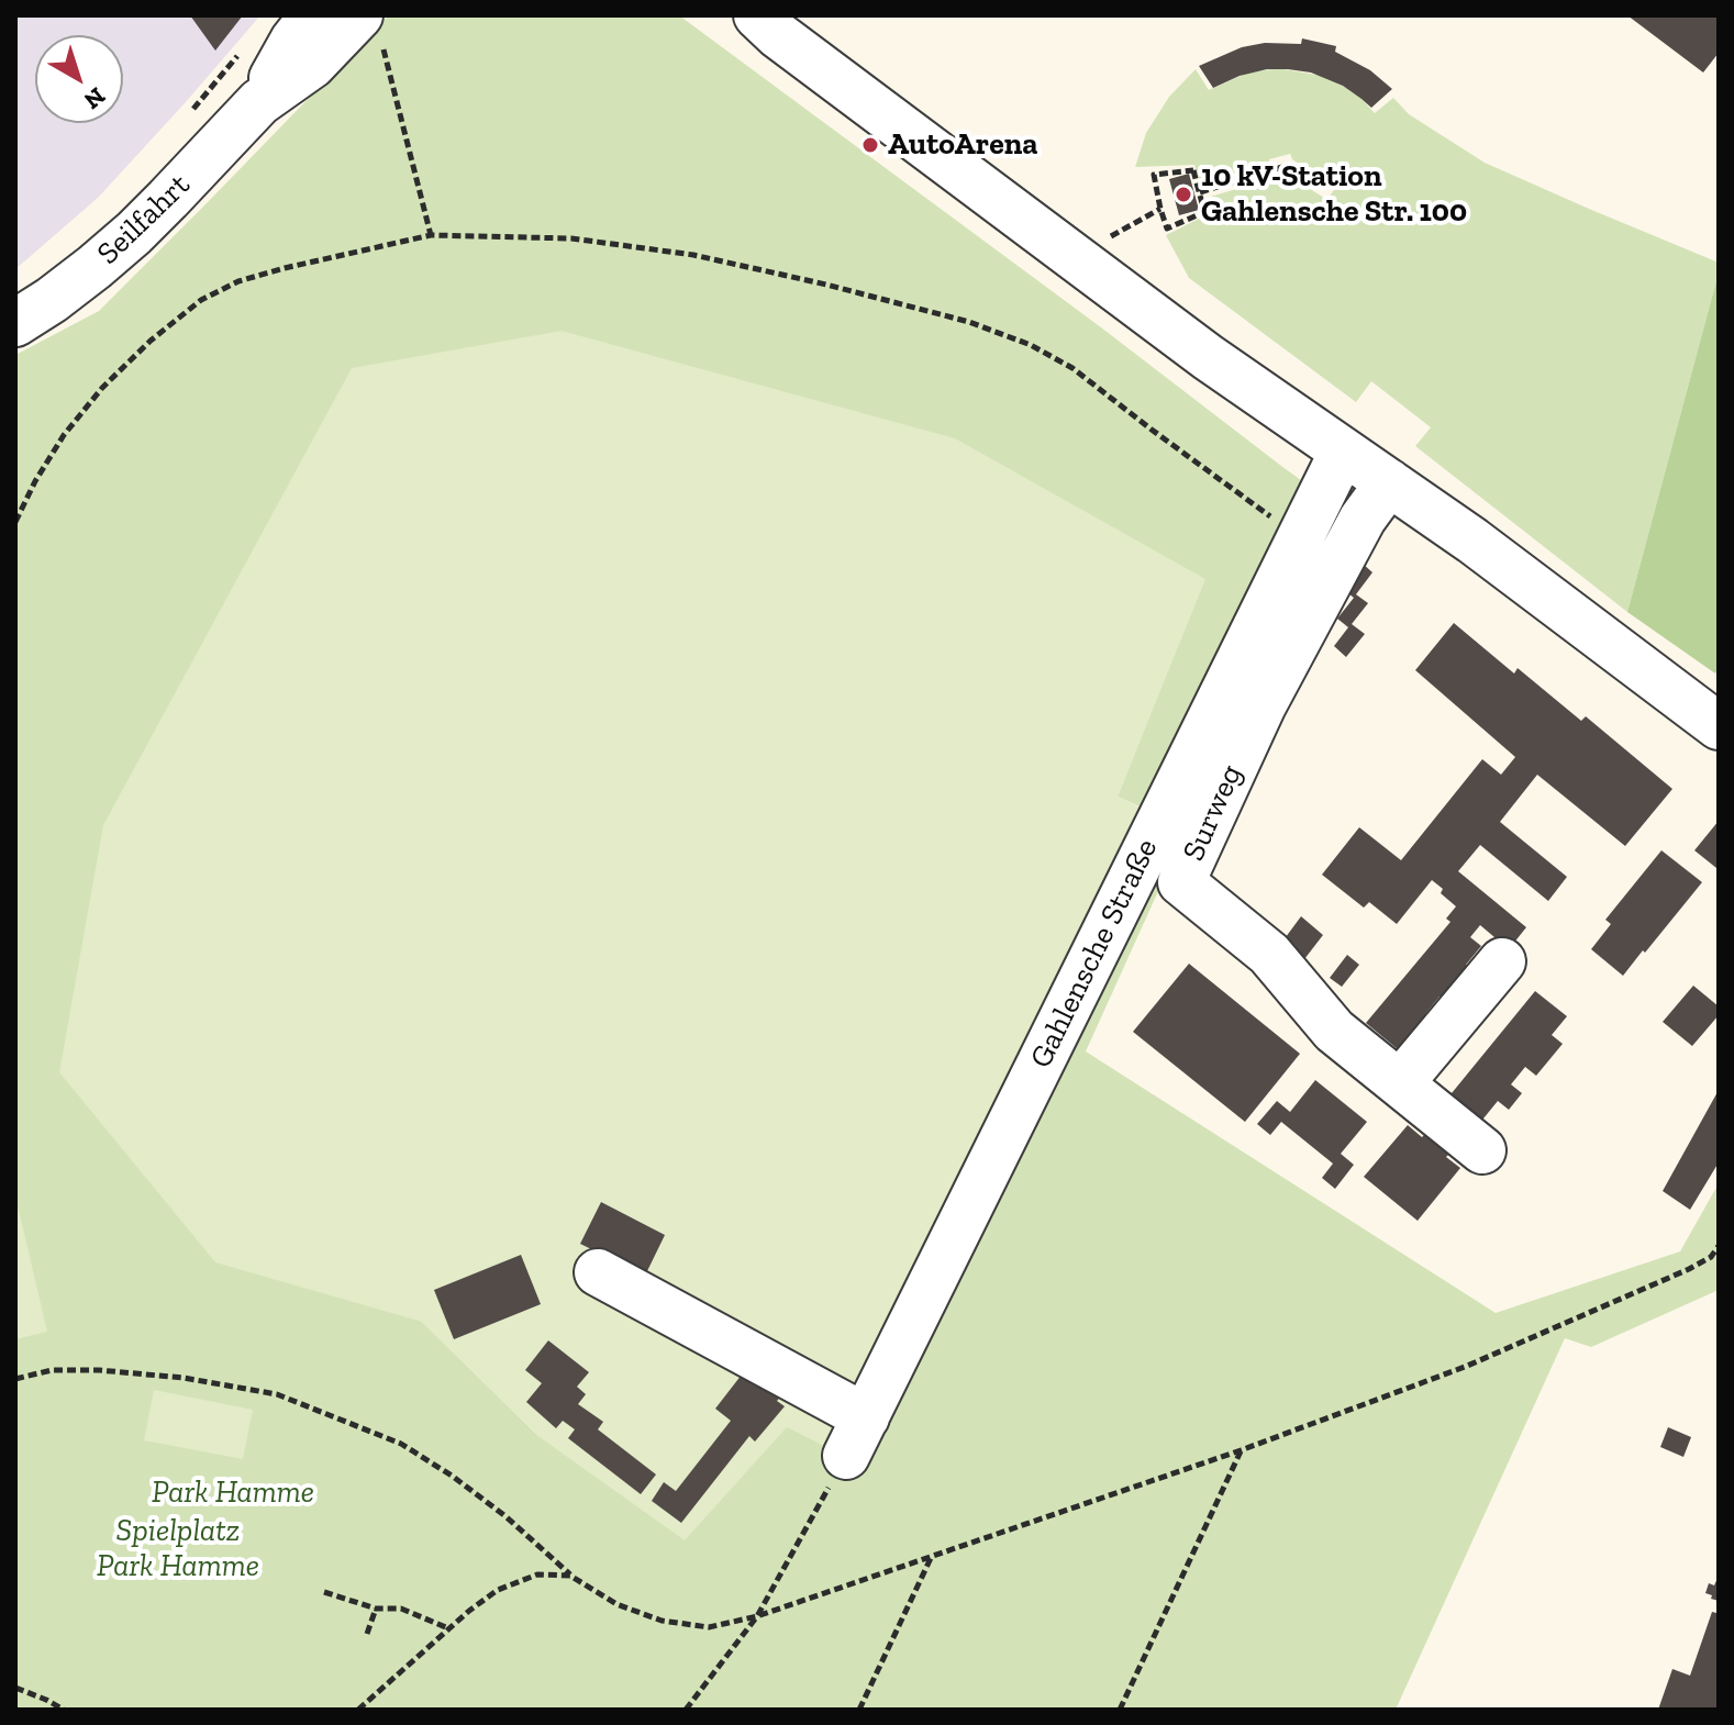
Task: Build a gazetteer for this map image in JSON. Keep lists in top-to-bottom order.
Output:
{
  "streets": {
    "street": ["Seilfahrt", "Surweg", "Gahlensche Straße"]
  },
  "parks": ["Park Hamme", "Spielplatz Park Hamme"],
  "places": ["AutoArena", "10 kV-Station Gahlensche Str. 100"],
  "north": "bottom right"
}
